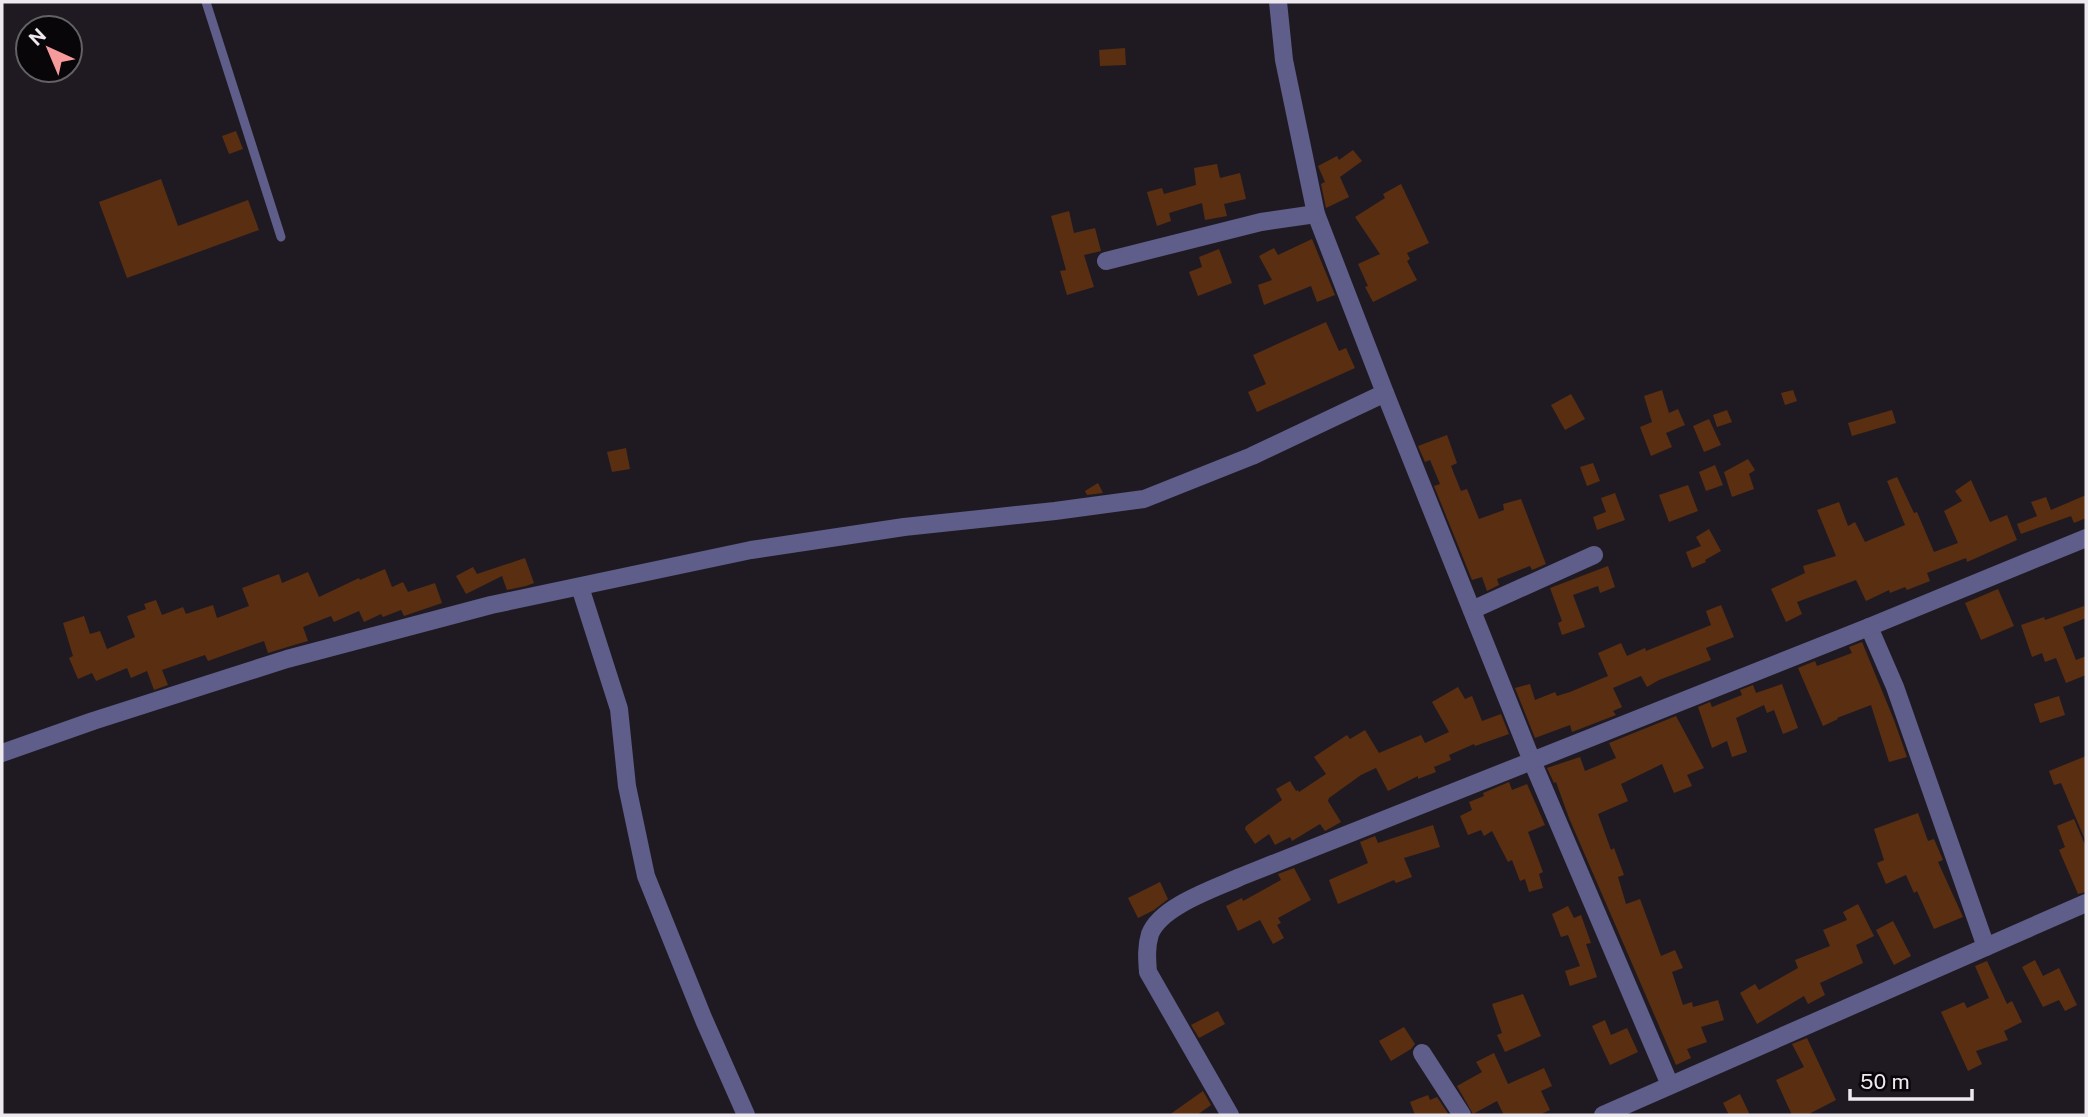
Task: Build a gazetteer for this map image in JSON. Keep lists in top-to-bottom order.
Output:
{
  "scale_bar": "50 m",
  "north": "top left"
}
